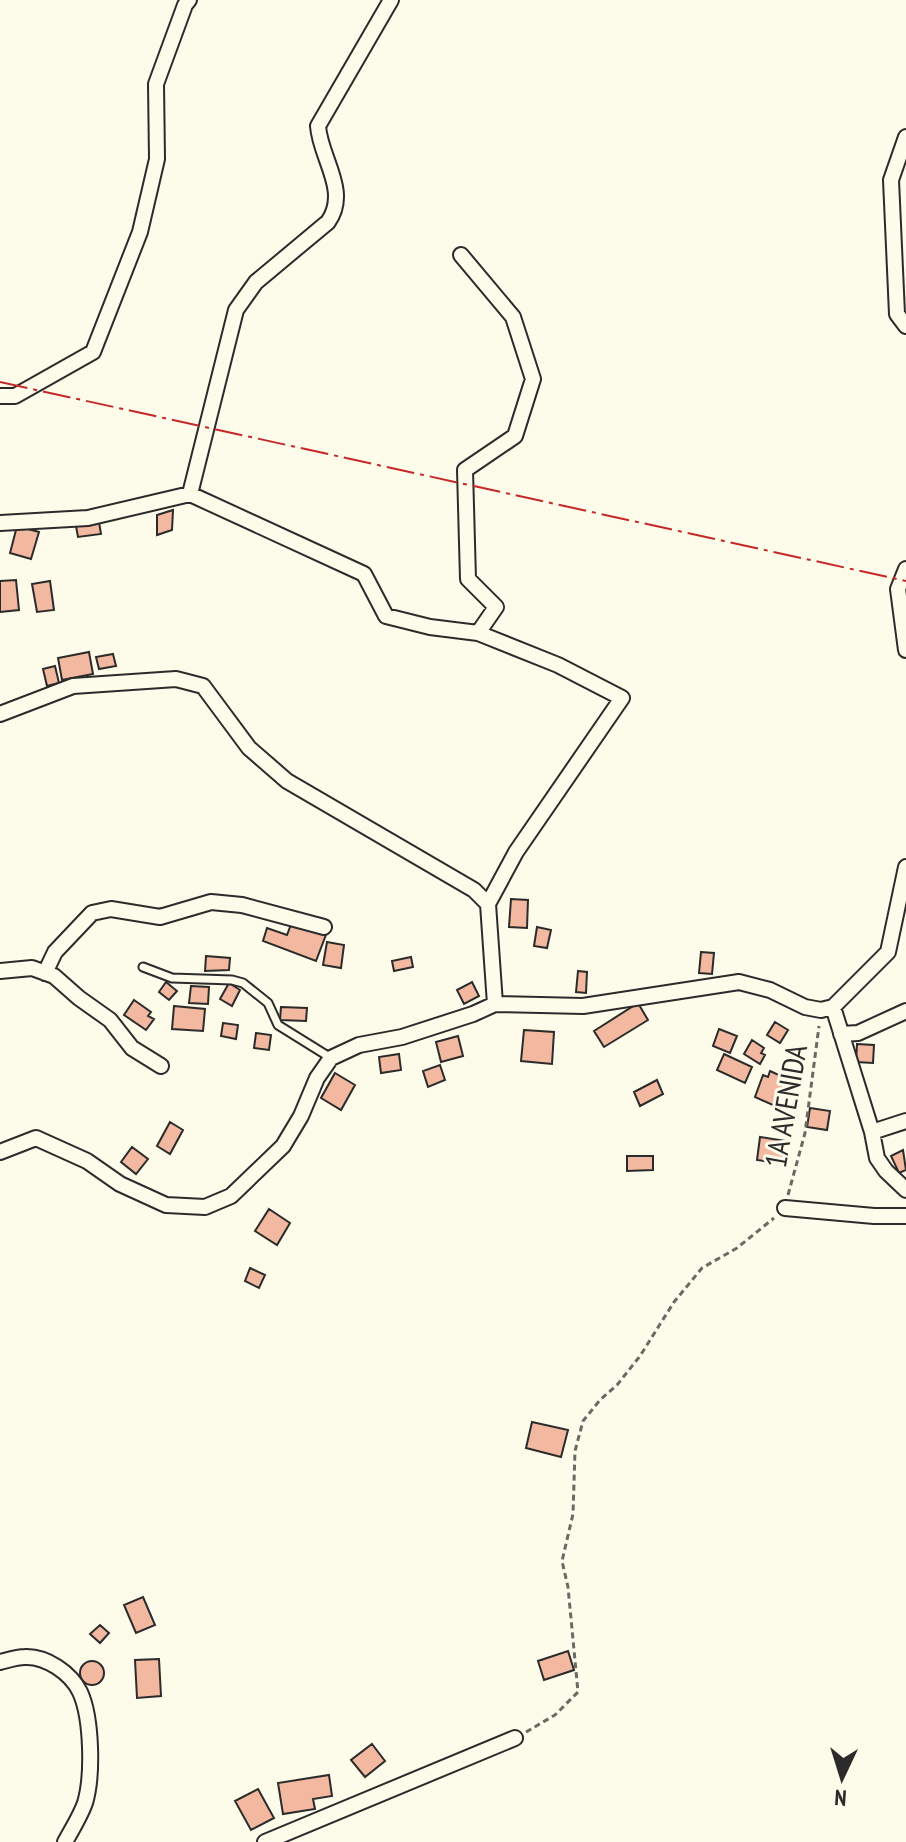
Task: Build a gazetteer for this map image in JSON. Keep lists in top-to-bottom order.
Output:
{
  "streets": {
    "path": ["1A AVENIDA"]
  },
  "north": "bottom"
}
